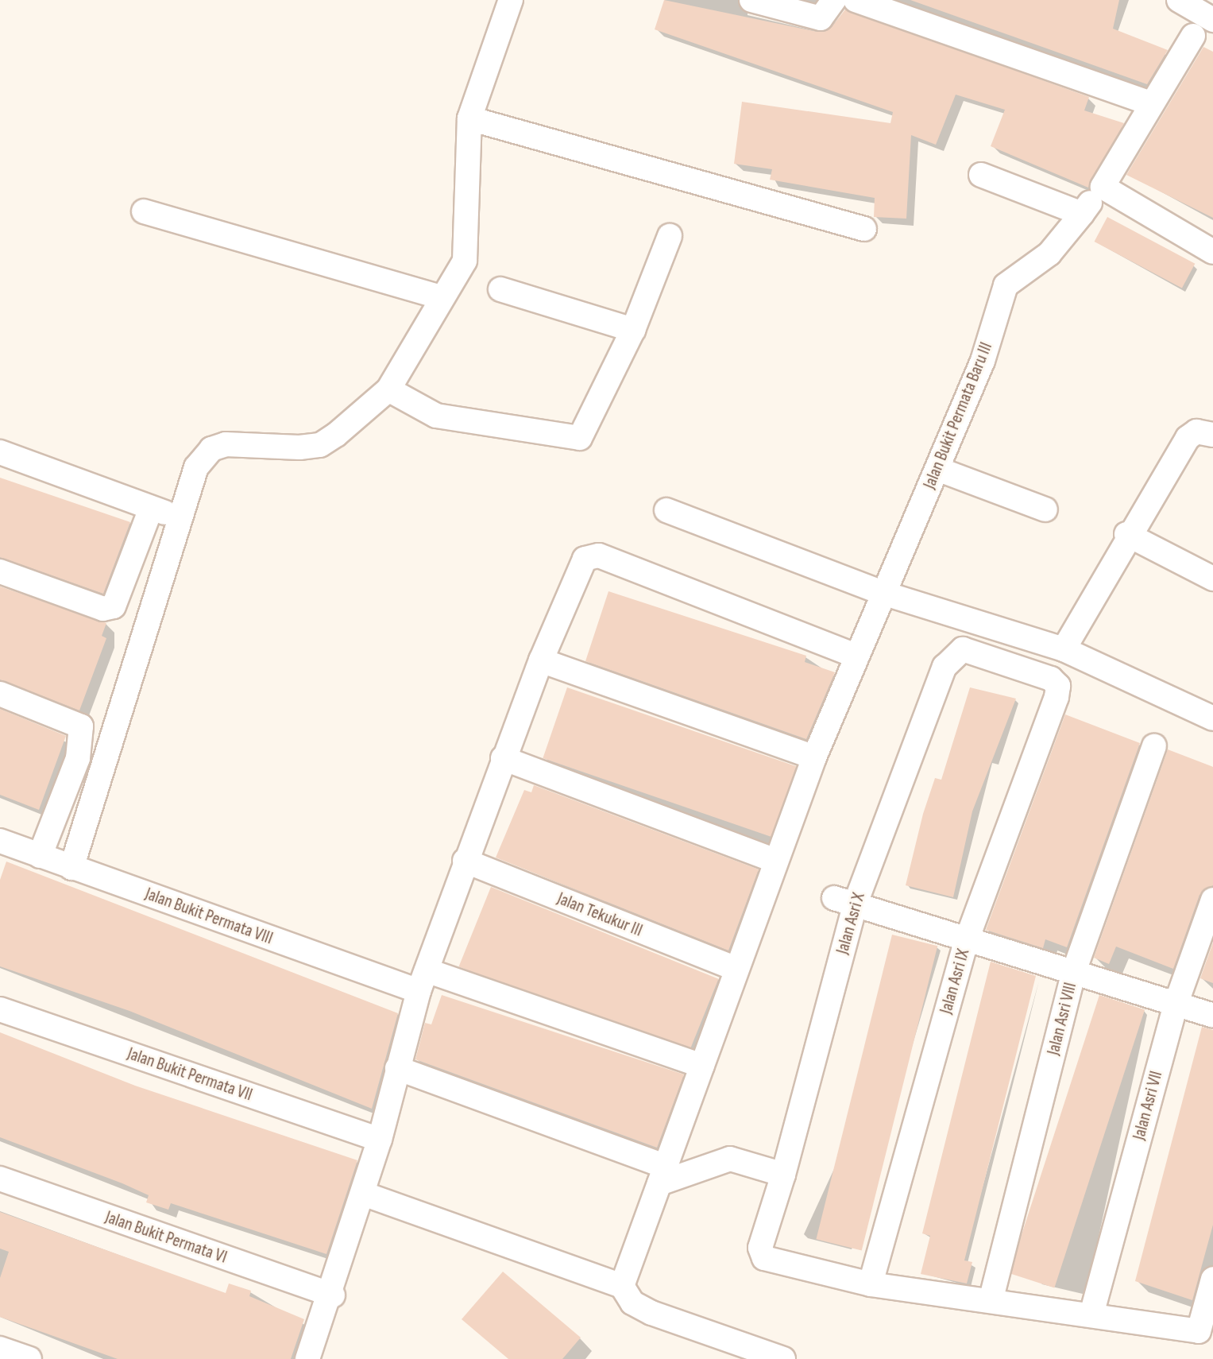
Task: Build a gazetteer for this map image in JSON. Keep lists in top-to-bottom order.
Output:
{
  "streets": {
    "street": [
      "Jalan Bukit Permata Baru III",
      "Jalan Tekukur III",
      "Jalan Bukit Permata VIII",
      "Jalan Asri X",
      "Jalan Asri IX",
      "Jalan Asri VIII",
      "Jalan Bukit Permata VII",
      "Jalan Asri VII",
      "Jalan Bukit Permata VI"
    ]
  },
  "crossings": [
    ["Jalan Bukit Permata Baru III", "Jalan Tekukur III"],
    ["Jalan Bukit Permata Baru III", "Jalan Bukit Permata VIII"],
    ["Jalan Asri X", "Jalan Asri IX"]
  ]
}
